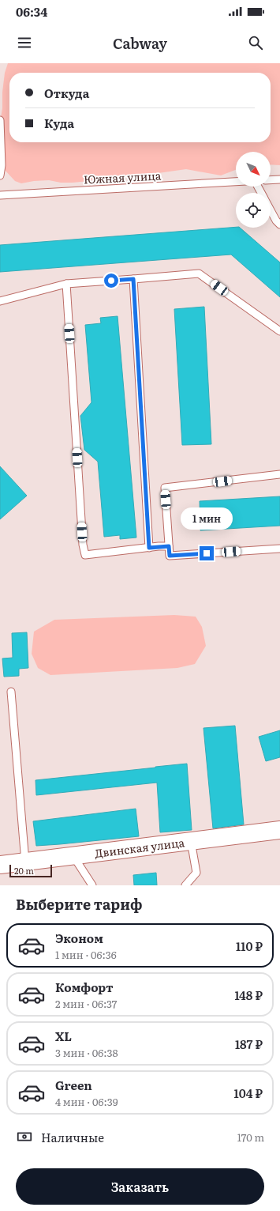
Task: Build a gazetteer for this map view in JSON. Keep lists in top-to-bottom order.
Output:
{
  "streets": {
    "street": ["Двинская улица"],
    "lane": ["Южная улица"]
  },
  "scale_bar": "20 m",
  "north": "bottom right",
  "page": {
    "status": "06:34",
    "header": "Cabway",
    "banner": ["Откуда", "Куда"],
    "bubble": "1 мин",
    "scale": "20 m",
    "heading": "Выберите тариф",
    "list": [
      {
        "name": "Эконом",
        "note": "1 мин · 06:36",
        "value": "110 ₽"
      },
      {
        "name": "Комфорт",
        "note": "2 мин · 06:37",
        "value": "148 ₽"
      },
      {
        "name": "XL",
        "note": "3 мин · 06:38",
        "value": "187 ₽"
      },
      {
        "name": "Green",
        "note": "4 мин · 06:39",
        "value": "104 ₽"
      }
    ],
    "pay": ["Наличные", "170 m"],
    "buttons": "Заказать"
  }
}
